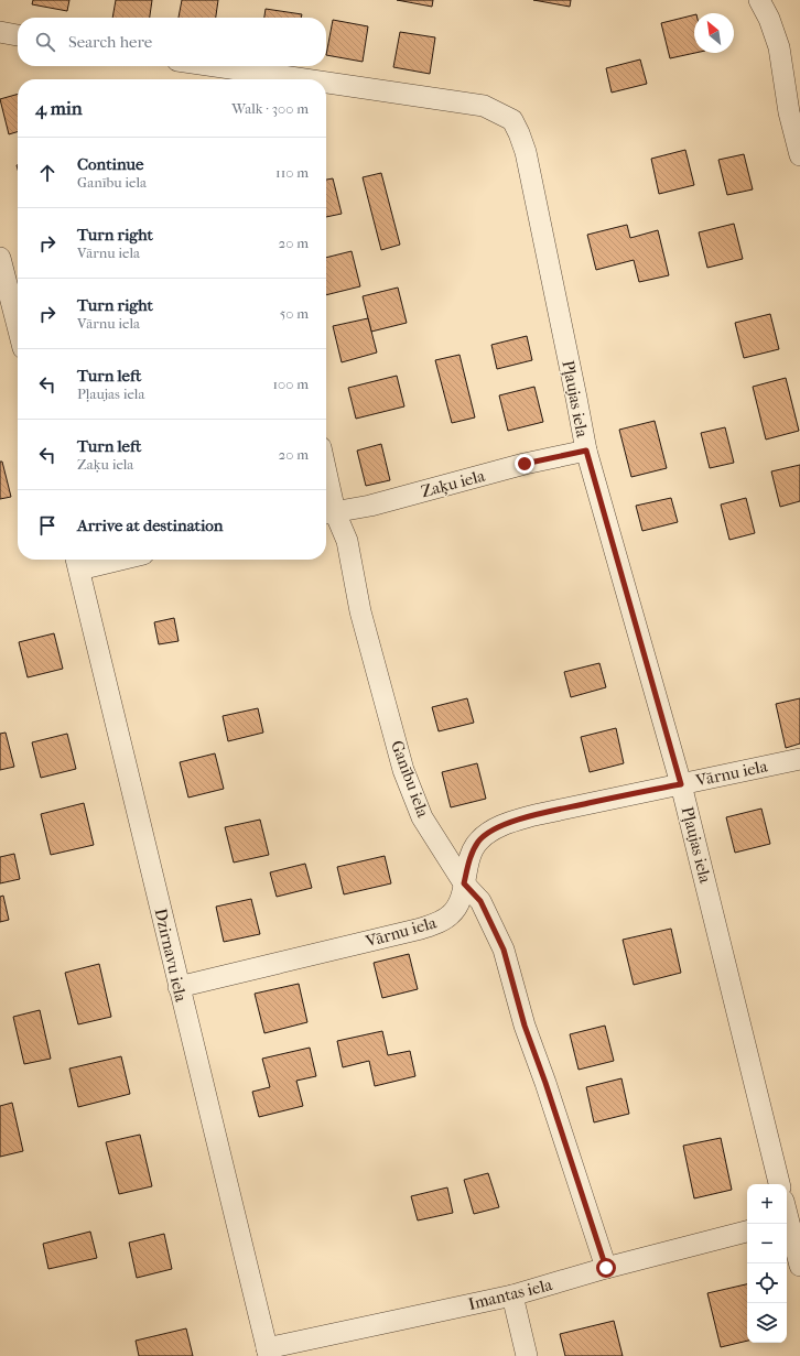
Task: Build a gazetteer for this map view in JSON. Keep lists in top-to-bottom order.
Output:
{
  "streets": {
    "street": [
      "Pļaujas iela",
      "Zaķu iela",
      "Vārnu iela",
      "Ganību iela",
      "Dzirnavu iela",
      "Imantas iela"
    ]
  },
  "crossings": [
    ["Pļaujas iela", "Zaķu iela"],
    ["Pļaujas iela", "Vārnu iela"],
    ["Zaķu iela", "Ganību iela"],
    ["Vārnu iela", "Ganību iela"],
    ["Vārnu iela", "Dzirnavu iela"],
    ["Ganību iela", "Imantas iela"],
    ["Dzirnavu iela", "Imantas iela"]
  ],
  "north": "top left",
  "page": {
    "search": "Search here",
    "heading": ["4 min", "Walk · 300 m"],
    "list": [
      ["Continue", "Ganību iela", "110 m"],
      ["Turn right", "Vārnu iela", "20 m"],
      ["Turn right", "Vārnu iela", "50 m"],
      ["Turn left", "Pļaujas iela", "100 m"],
      ["Turn left", "Zaķu iela", "20 m"],
      "Arrive at destination"
    ],
    "map_buttons": ["+", "−"]
  }
}
